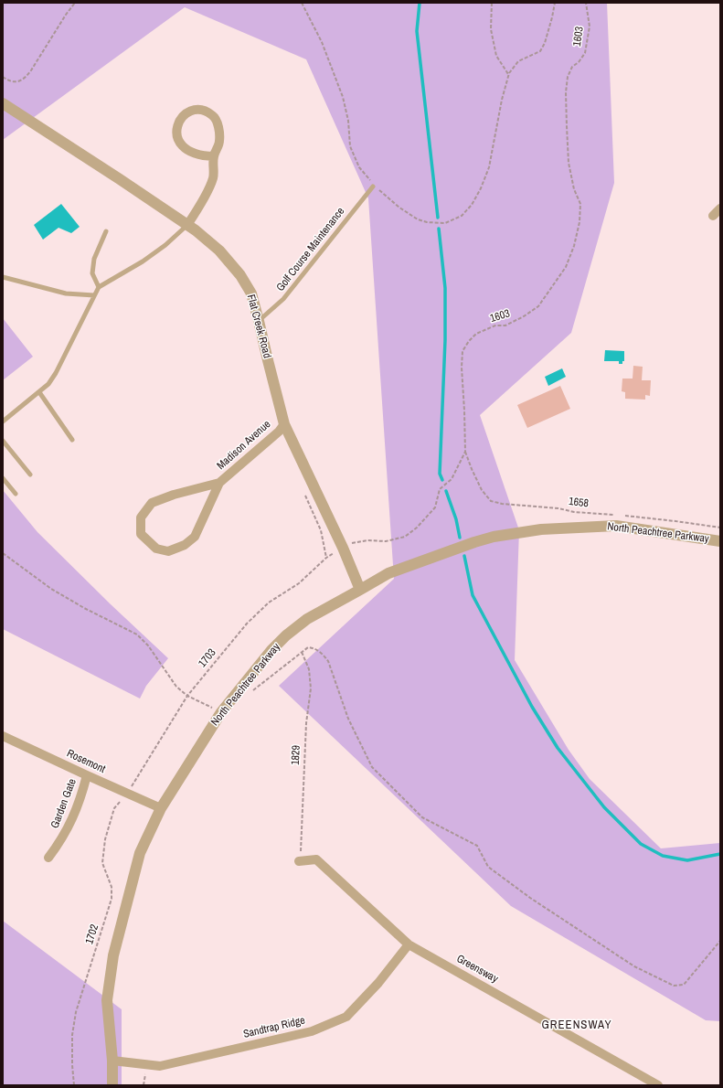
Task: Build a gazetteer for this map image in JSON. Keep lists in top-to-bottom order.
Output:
{
  "streets": {
    "street": [
      "Flat Creek Road",
      "Madison Avenue",
      "North Peachtree Parkway",
      "Rosemont",
      "Garden Gate",
      "Greensway",
      "Sandtrap Ridge"
    ],
    "lane": ["Golf Course Maintenance"],
    "path": [
      "1603",
      "1658",
      "1703",
      "1829",
      "1702"
    ]
  },
  "crossings": [
    ["1603", "Flat Creek Road"],
    ["1603", "1658"],
    ["1603", "1703"],
    ["Golf Course Maintenance", "Flat Creek Road"],
    ["Flat Creek Road", "Madison Avenue"],
    ["Flat Creek Road", "North Peachtree Parkway"],
    ["North Peachtree Parkway", "Rosemont"],
    ["North Peachtree Parkway", "Sandtrap Ridge"],
    ["1703", "Rosemont"],
    ["1703", "1702"],
    ["1829", "Greensway"],
    ["Rosemont", "Garden Gate"],
    ["Rosemont", "1702"],
    ["Greensway", "Sandtrap Ridge"]
  ],
  "districts": ["GREENSWAY"]
}
